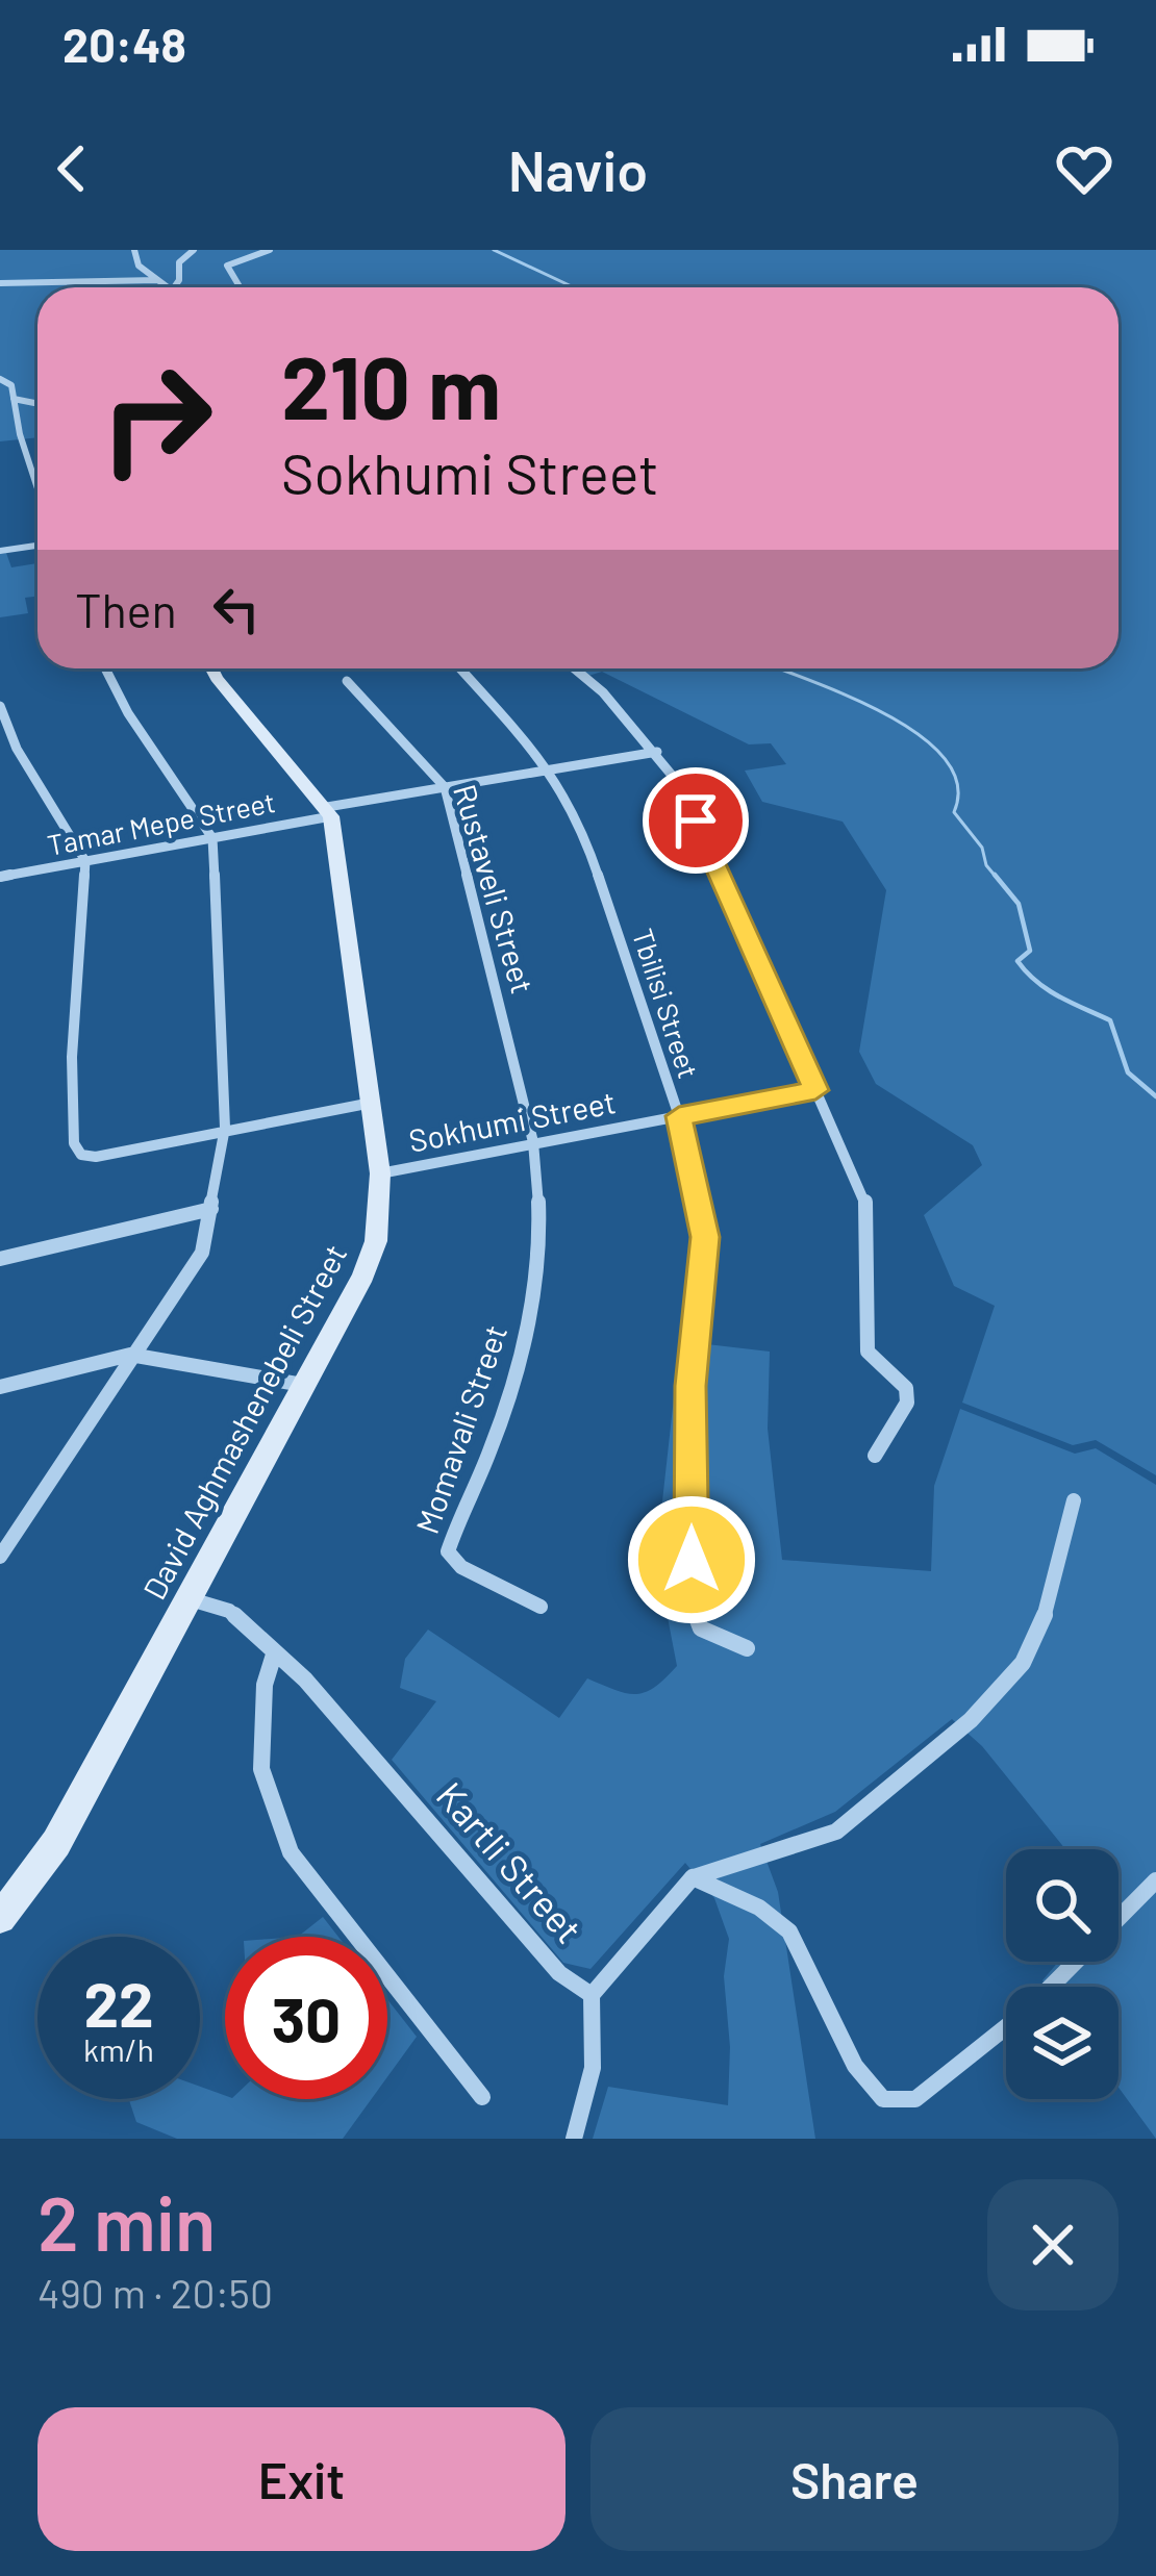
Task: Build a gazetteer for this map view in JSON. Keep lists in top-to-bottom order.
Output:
{
  "streets": {
    "street": [
      "Tamar Mepe Street",
      "Rustaveli Street",
      "Tbilisi Street",
      "Sokhumi Street",
      "David Aghmashenebeli Street",
      "Momavali Street",
      "Kartli Street"
    ]
  },
  "crossings": [
    ["Tamar Mepe Street", "Rustaveli Street"],
    ["Tamar Mepe Street", "Tbilisi Street"],
    ["Tamar Mepe Street", "David Aghmashenebeli Street"],
    ["Rustaveli Street", "Sokhumi Street"],
    ["Rustaveli Street", "Momavali Street"],
    ["Tbilisi Street", "Sokhumi Street"],
    ["Sokhumi Street", "David Aghmashenebeli Street"],
    ["Sokhumi Street", "Momavali Street"],
    ["David Aghmashenebeli Street", "Kartli Street"]
  ],
  "page": {
    "status": "20:48",
    "header": "Navio",
    "turn": ["210 m", "Sokhumi Street"],
    "then": "Then",
    "speed": "22 km/h",
    "limit": "30",
    "heading": ["2 min", "490 m · 20:50"],
    "buttons": ["Exit", "Share"]
  }
}
